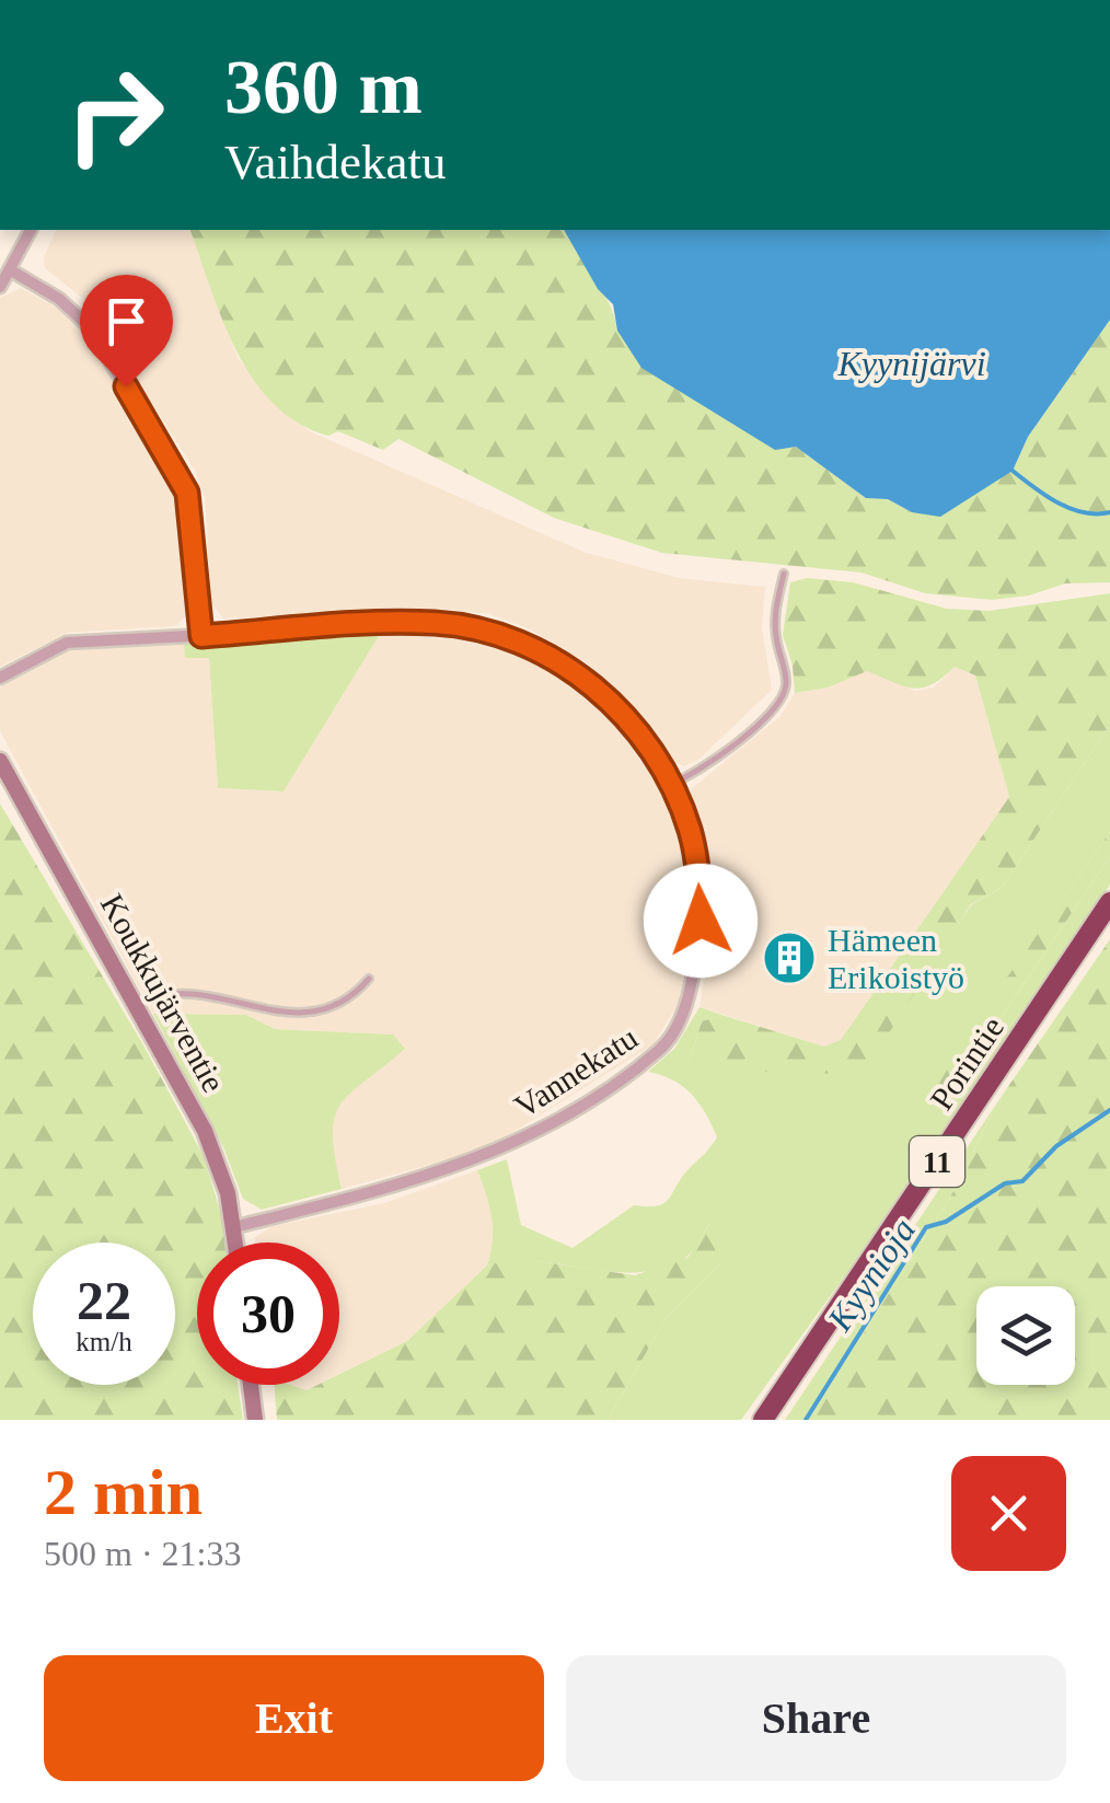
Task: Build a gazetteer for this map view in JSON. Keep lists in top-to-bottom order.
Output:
{
  "streets": {
    "highway": ["Porintie", "11"],
    "street": ["Koukkujärventie", "Vannekatu"]
  },
  "crossings": [
    ["Koukkujärventie", "Vannekatu"]
  ],
  "water": ["Kyynijärvi", "Kyynioja"],
  "places": {
    "building": ["Hämeen Erikoistyö"]
  },
  "page": {
    "turn": ["360 m", "Vaihdekatu"],
    "speed": "22 km/h",
    "limit": "30",
    "heading": ["2 min", "500 m · 21:33"],
    "buttons": ["Exit", "Share"]
  }
}
